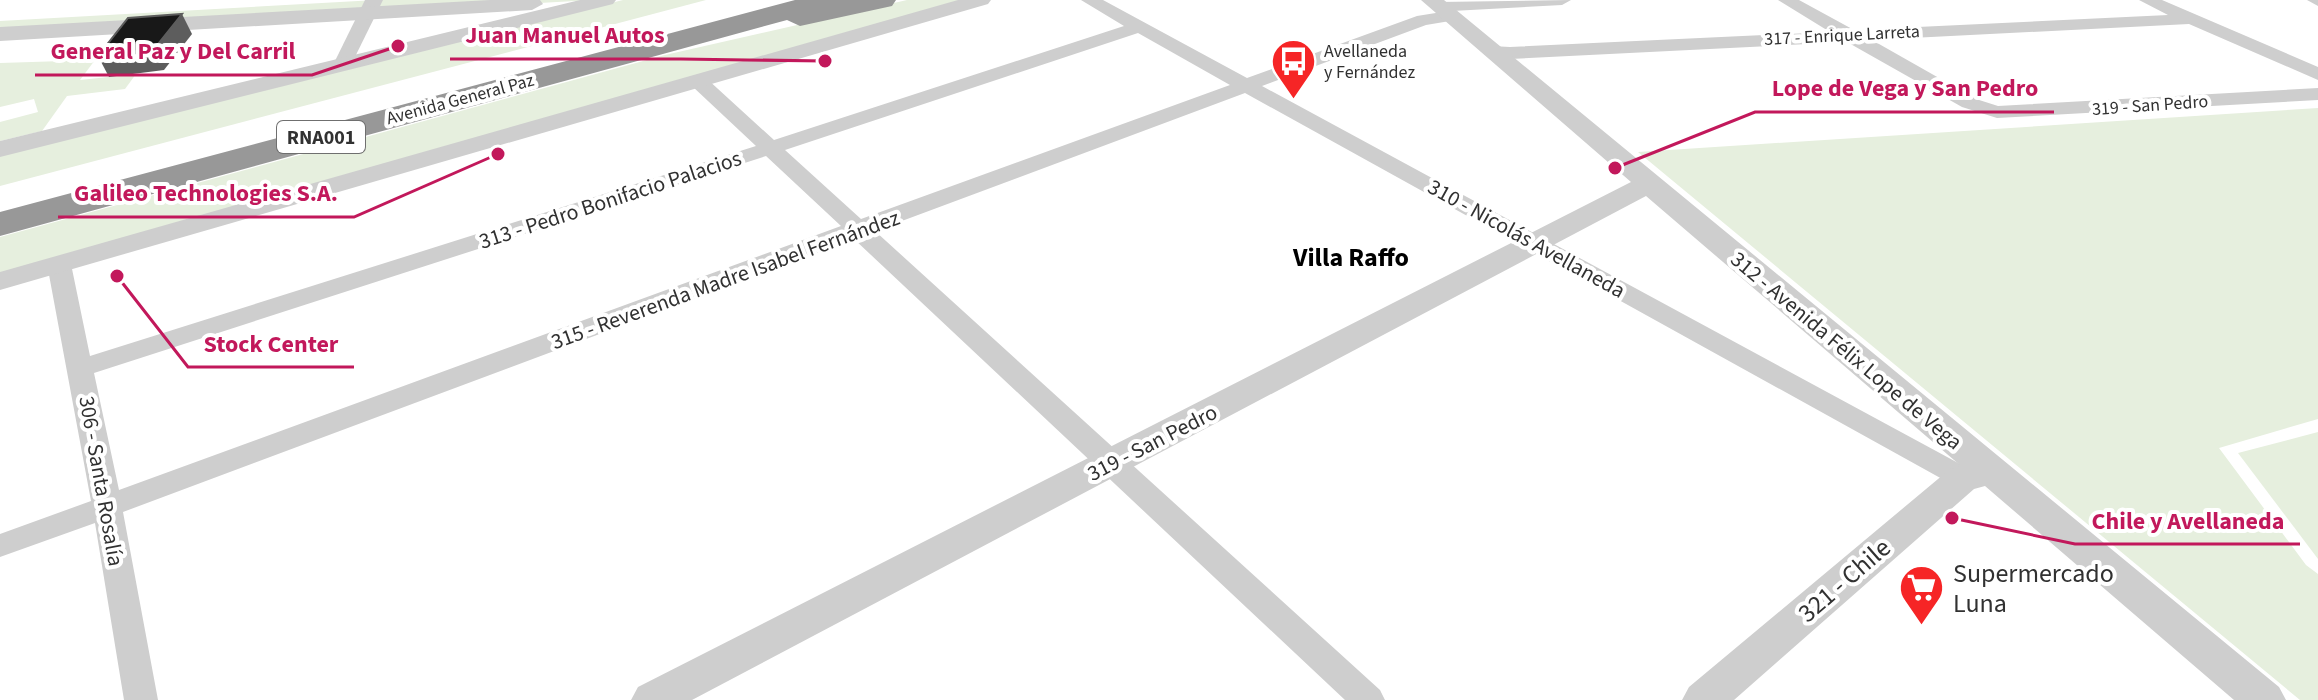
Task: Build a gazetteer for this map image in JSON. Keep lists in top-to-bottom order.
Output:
{
  "streets": {
    "highway": ["Avenida General Paz", "RNA001"],
    "street": [
      "317 - Enrique Larreta",
      "319 - San Pedro",
      "313 - Pedro Bonifacio Palacios",
      "310 - Nicolás Avellaneda",
      "315 - Reverenda Madre Isabel Fernández",
      "312 - Avenida Félix Lope de Vega",
      "306 - Santa Rosalía",
      "321 - Chile"
    ]
  },
  "crossings": [
    ["317 - Enrique Larreta", "319 - San Pedro"],
    ["317 - Enrique Larreta", "312 - Avenida Félix Lope de Vega"],
    ["319 - San Pedro", "310 - Nicolás Avellaneda"],
    ["319 - San Pedro", "312 - Avenida Félix Lope de Vega"],
    ["313 - Pedro Bonifacio Palacios", "310 - Nicolás Avellaneda"],
    ["313 - Pedro Bonifacio Palacios", "306 - Santa Rosalía"],
    ["310 - Nicolás Avellaneda", "315 - Reverenda Madre Isabel Fernández"],
    ["310 - Nicolás Avellaneda", "312 - Avenida Félix Lope de Vega"],
    ["310 - Nicolás Avellaneda", "321 - Chile"],
    ["315 - Reverenda Madre Isabel Fernández", "312 - Avenida Félix Lope de Vega"],
    ["315 - Reverenda Madre Isabel Fernández", "306 - Santa Rosalía"],
    ["312 - Avenida Félix Lope de Vega", "321 - Chile"]
  ],
  "districts": ["Villa Raffo"],
  "places": {
    "other": [
      "General Paz y Del Carril",
      "Juan Manuel Autos",
      "Galileo Technologies S.A.",
      "Lope de Vega y San Pedro",
      "Stock Center",
      "Chile y Avellaneda"
    ],
    "bus stop": ["Avellaneda y Fernández"],
    "supermarket": ["Supermercado Luna"]
  }
}
